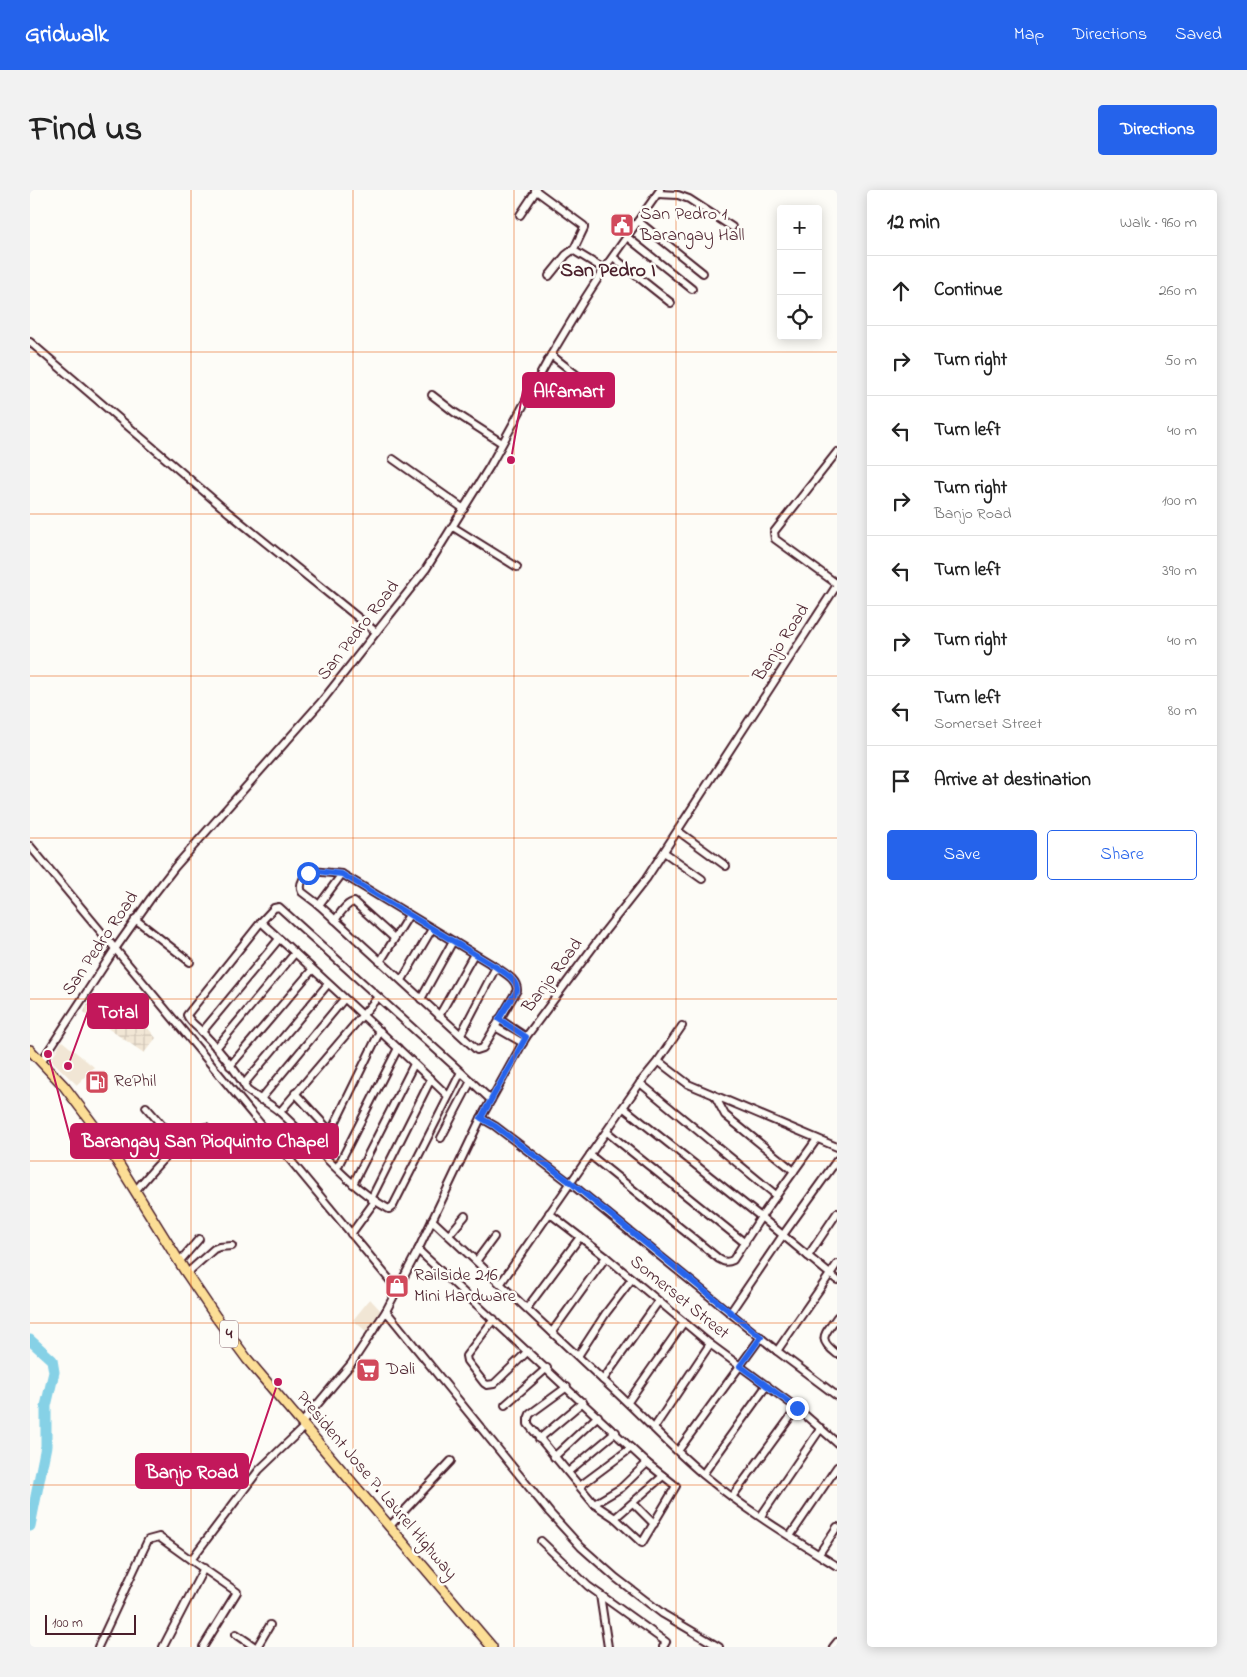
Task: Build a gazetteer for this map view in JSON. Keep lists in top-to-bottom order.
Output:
{
  "streets": {
    "highway": ["4", "President Jose P. Laurel Highway"],
    "street": ["San Pedro Road", "Banjo Road", "Somerset Street"]
  },
  "crossings": [
    ["San Pedro Road", "President Jose P. Laurel Highway"],
    ["Banjo Road", "President Jose P. Laurel Highway"]
  ],
  "districts": ["San Pedro I"],
  "places": {
    "public building": ["San Pedro 1 Barangay Hall"],
    "other": [
      "Alfamart",
      "Barangay San Pioquinto Chapel",
      "Total",
      "Banjo Road"
    ],
    "fuel station": ["RePhil"],
    "shop": ["Railside 216 Mini Hardware"],
    "supermarket": ["Dali"]
  },
  "scale_bar": "100 m",
  "page": {
    "header": "Gridwalk",
    "nav": ["Map", "Directions", "Saved"],
    "title": "Find us",
    "buttons": [
      "Directions",
      ["Save", "Share"]
    ],
    "heading": ["12 min", "Walk · 960 m"],
    "map_buttons": ["+", "−"],
    "list": [
      ["Continue", "260 m"],
      ["Turn right", "50 m"],
      ["Turn left", "40 m"],
      ["Turn right", "Banjo Road", "100 m"],
      ["Turn left", "390 m"],
      ["Turn right", "40 m"],
      ["Turn left", "Somerset Street", "80 m"],
      "Arrive at destination"
    ],
    "scale": "100 m"
  }
}
